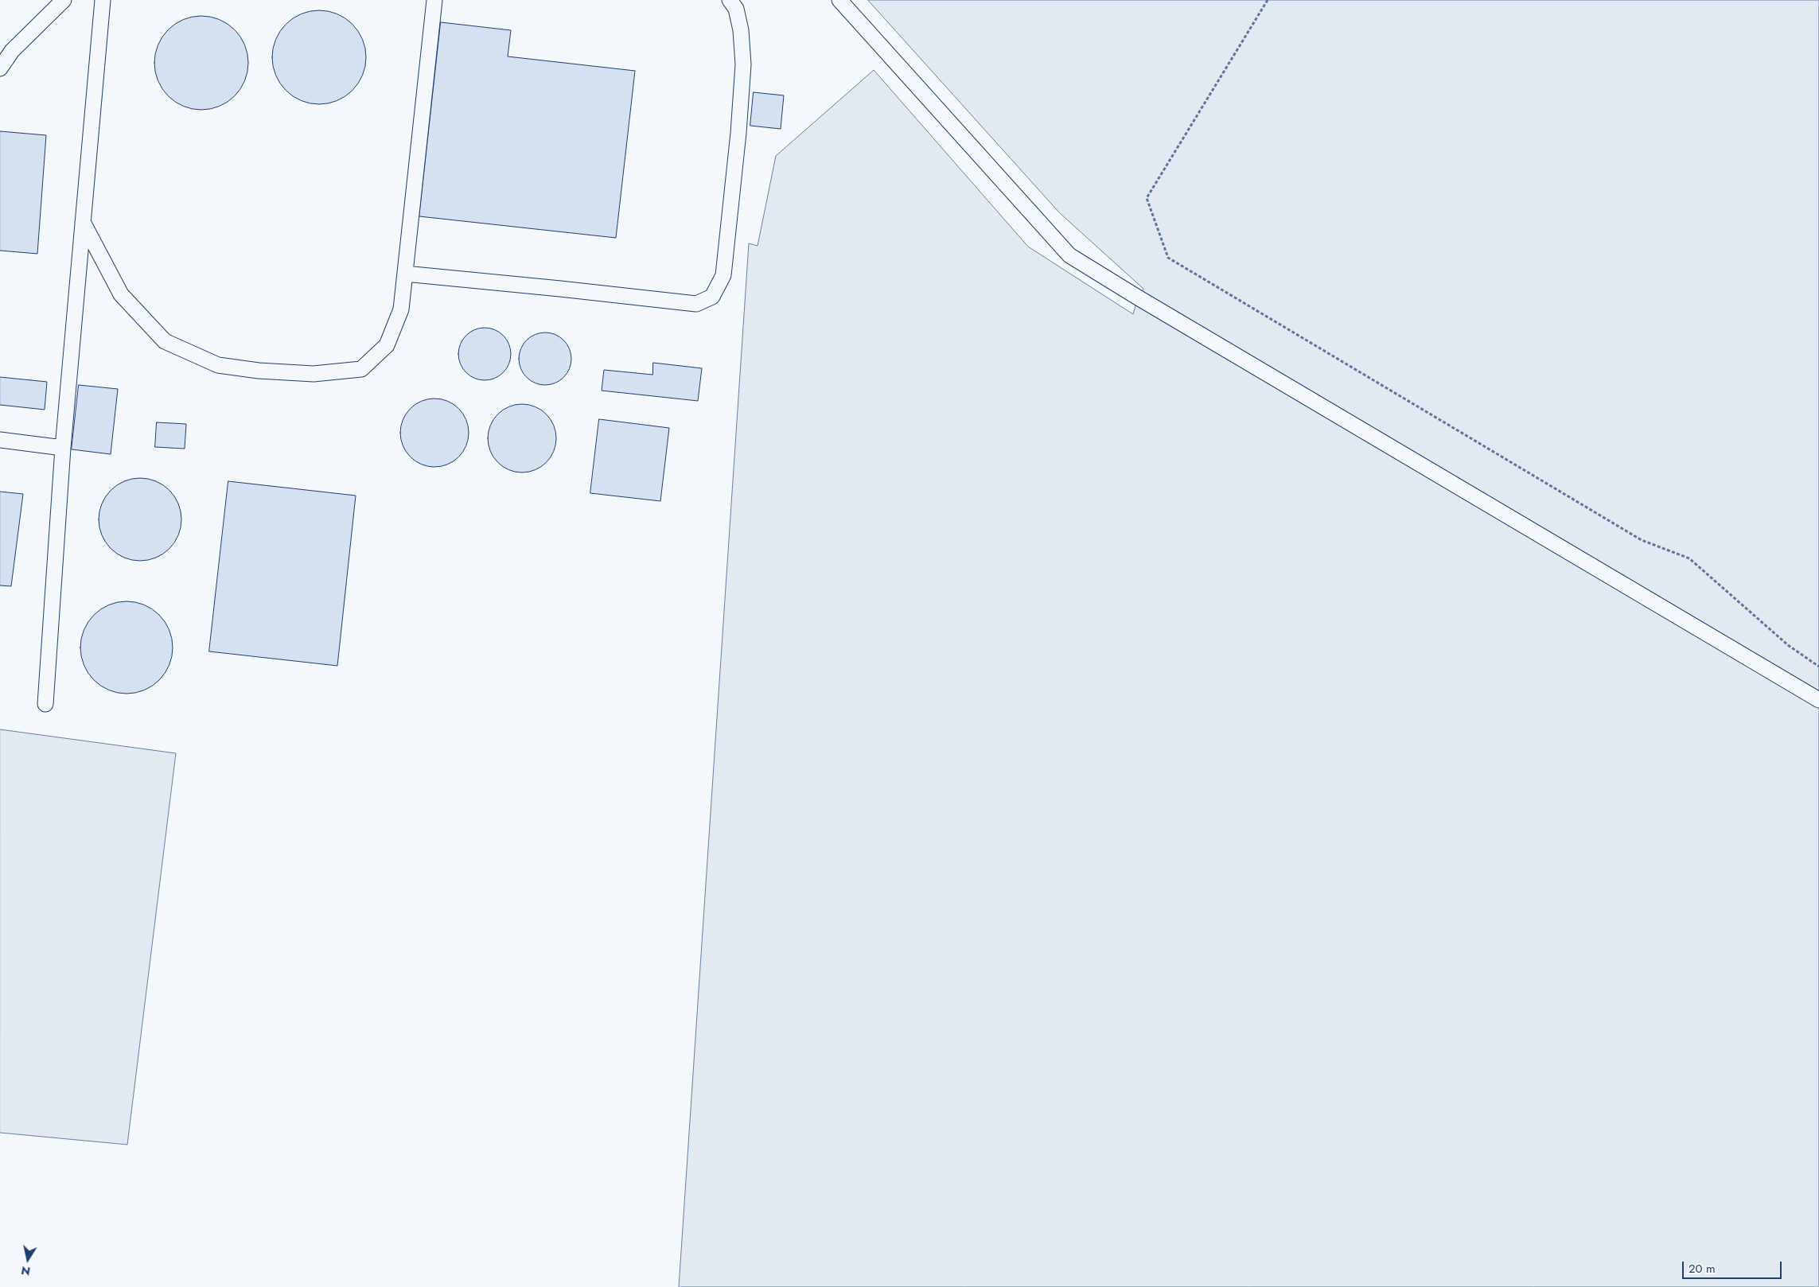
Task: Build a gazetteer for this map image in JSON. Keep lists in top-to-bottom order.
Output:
{
  "scale_bar": "20 m",
  "north": "bottom"
}
